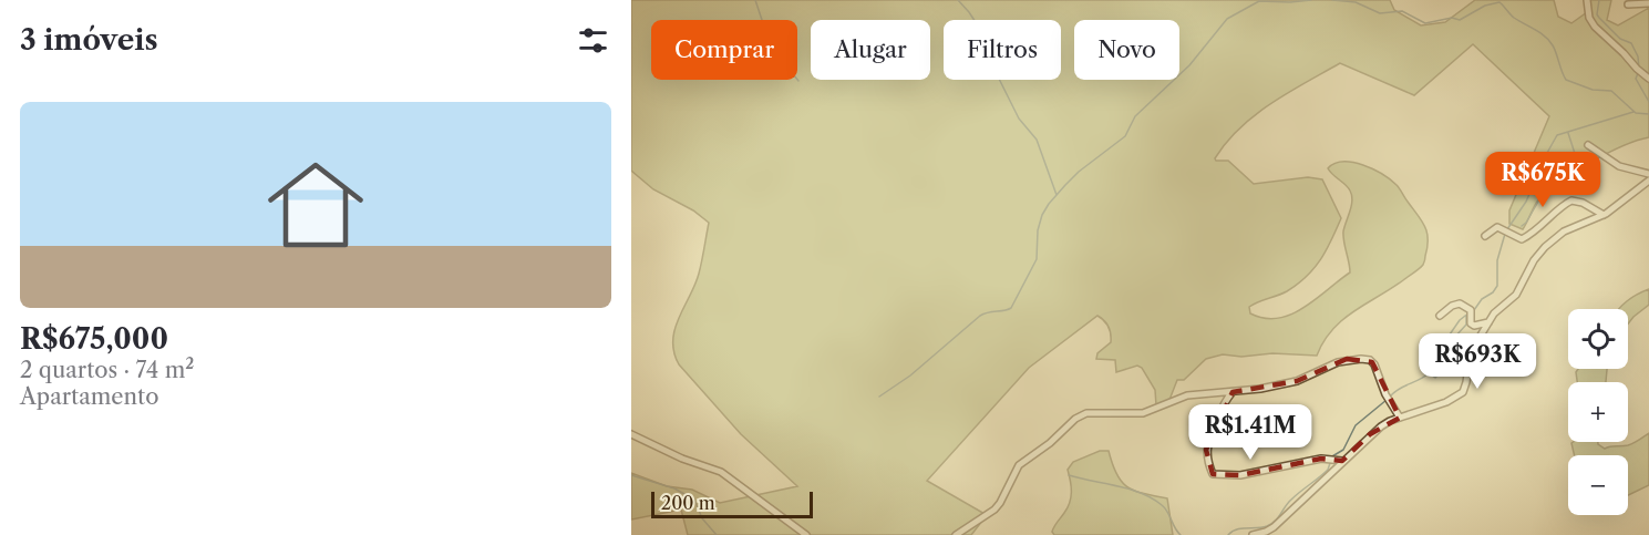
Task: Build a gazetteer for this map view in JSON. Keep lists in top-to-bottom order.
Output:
{
  "scale_bar": "200 m",
  "page": {
    "heading": "3 imóveis",
    "chip": [
      "Comprar",
      "Alugar",
      "Filtros",
      "Novo"
    ],
    "list": [
      {
        "name": "R$675,000",
        "note": "2 quartos · 74 m² · Apartamento"
      }
    ],
    "price": ["R$675K", "R$693K", "R$1.41M"],
    "map_buttons": ["+", "−"],
    "scale": "200 m"
  }
}
